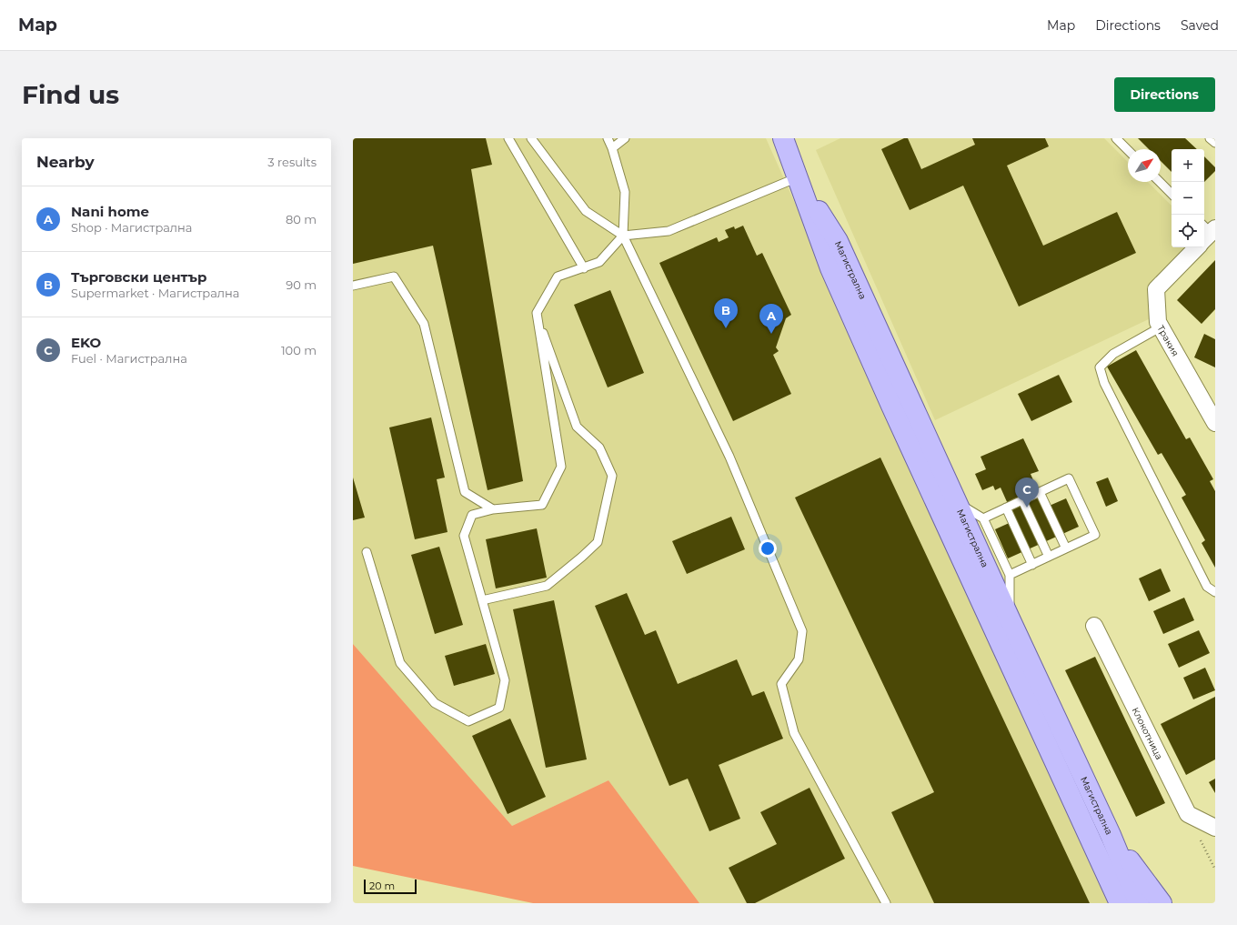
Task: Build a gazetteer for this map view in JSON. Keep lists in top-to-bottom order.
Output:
{
  "streets": {
    "main road": ["Магистрална"],
    "street": ["Тракия", "Клокотница"]
  },
  "scale_bar": "20 m",
  "north": "top right",
  "page": {
    "header": "Map",
    "nav": ["Map", "Directions", "Saved"],
    "buttons": "Directions",
    "title": "Find us",
    "heading": ["Nearby", "3 results"],
    "map_buttons": ["+", "−"],
    "list": [
      {
        "mark": "A",
        "name": "Nani home",
        "note": "Shop · Магистрална",
        "value": "80 m"
      },
      {
        "mark": "B",
        "name": "Търговски център",
        "note": "Supermarket · Магистрална",
        "value": "90 m"
      },
      {
        "mark": "C",
        "name": "EKO",
        "note": "Fuel · Магистрална",
        "value": "100 m"
      }
    ],
    "pins": ["B", "A", "C"],
    "scale": "20 m"
  }
}
